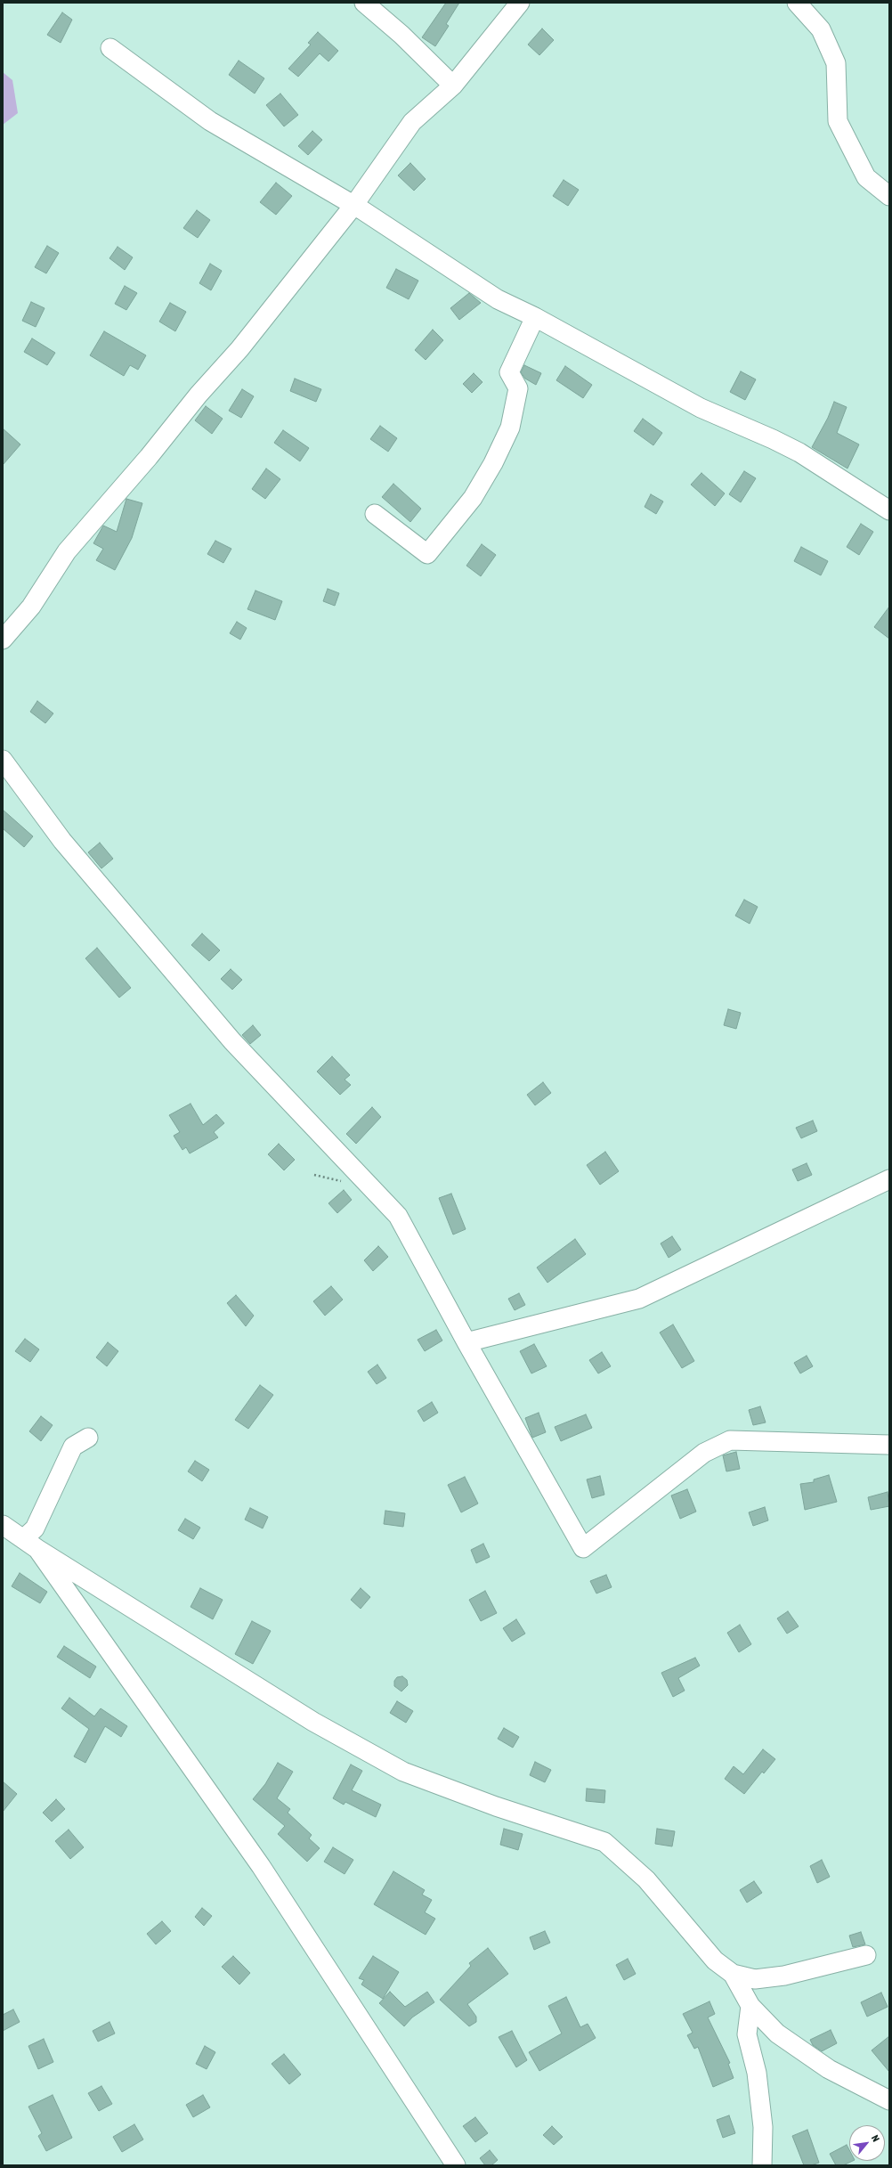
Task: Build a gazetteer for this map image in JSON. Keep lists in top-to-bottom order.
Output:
{
  "north": "top right"
}
